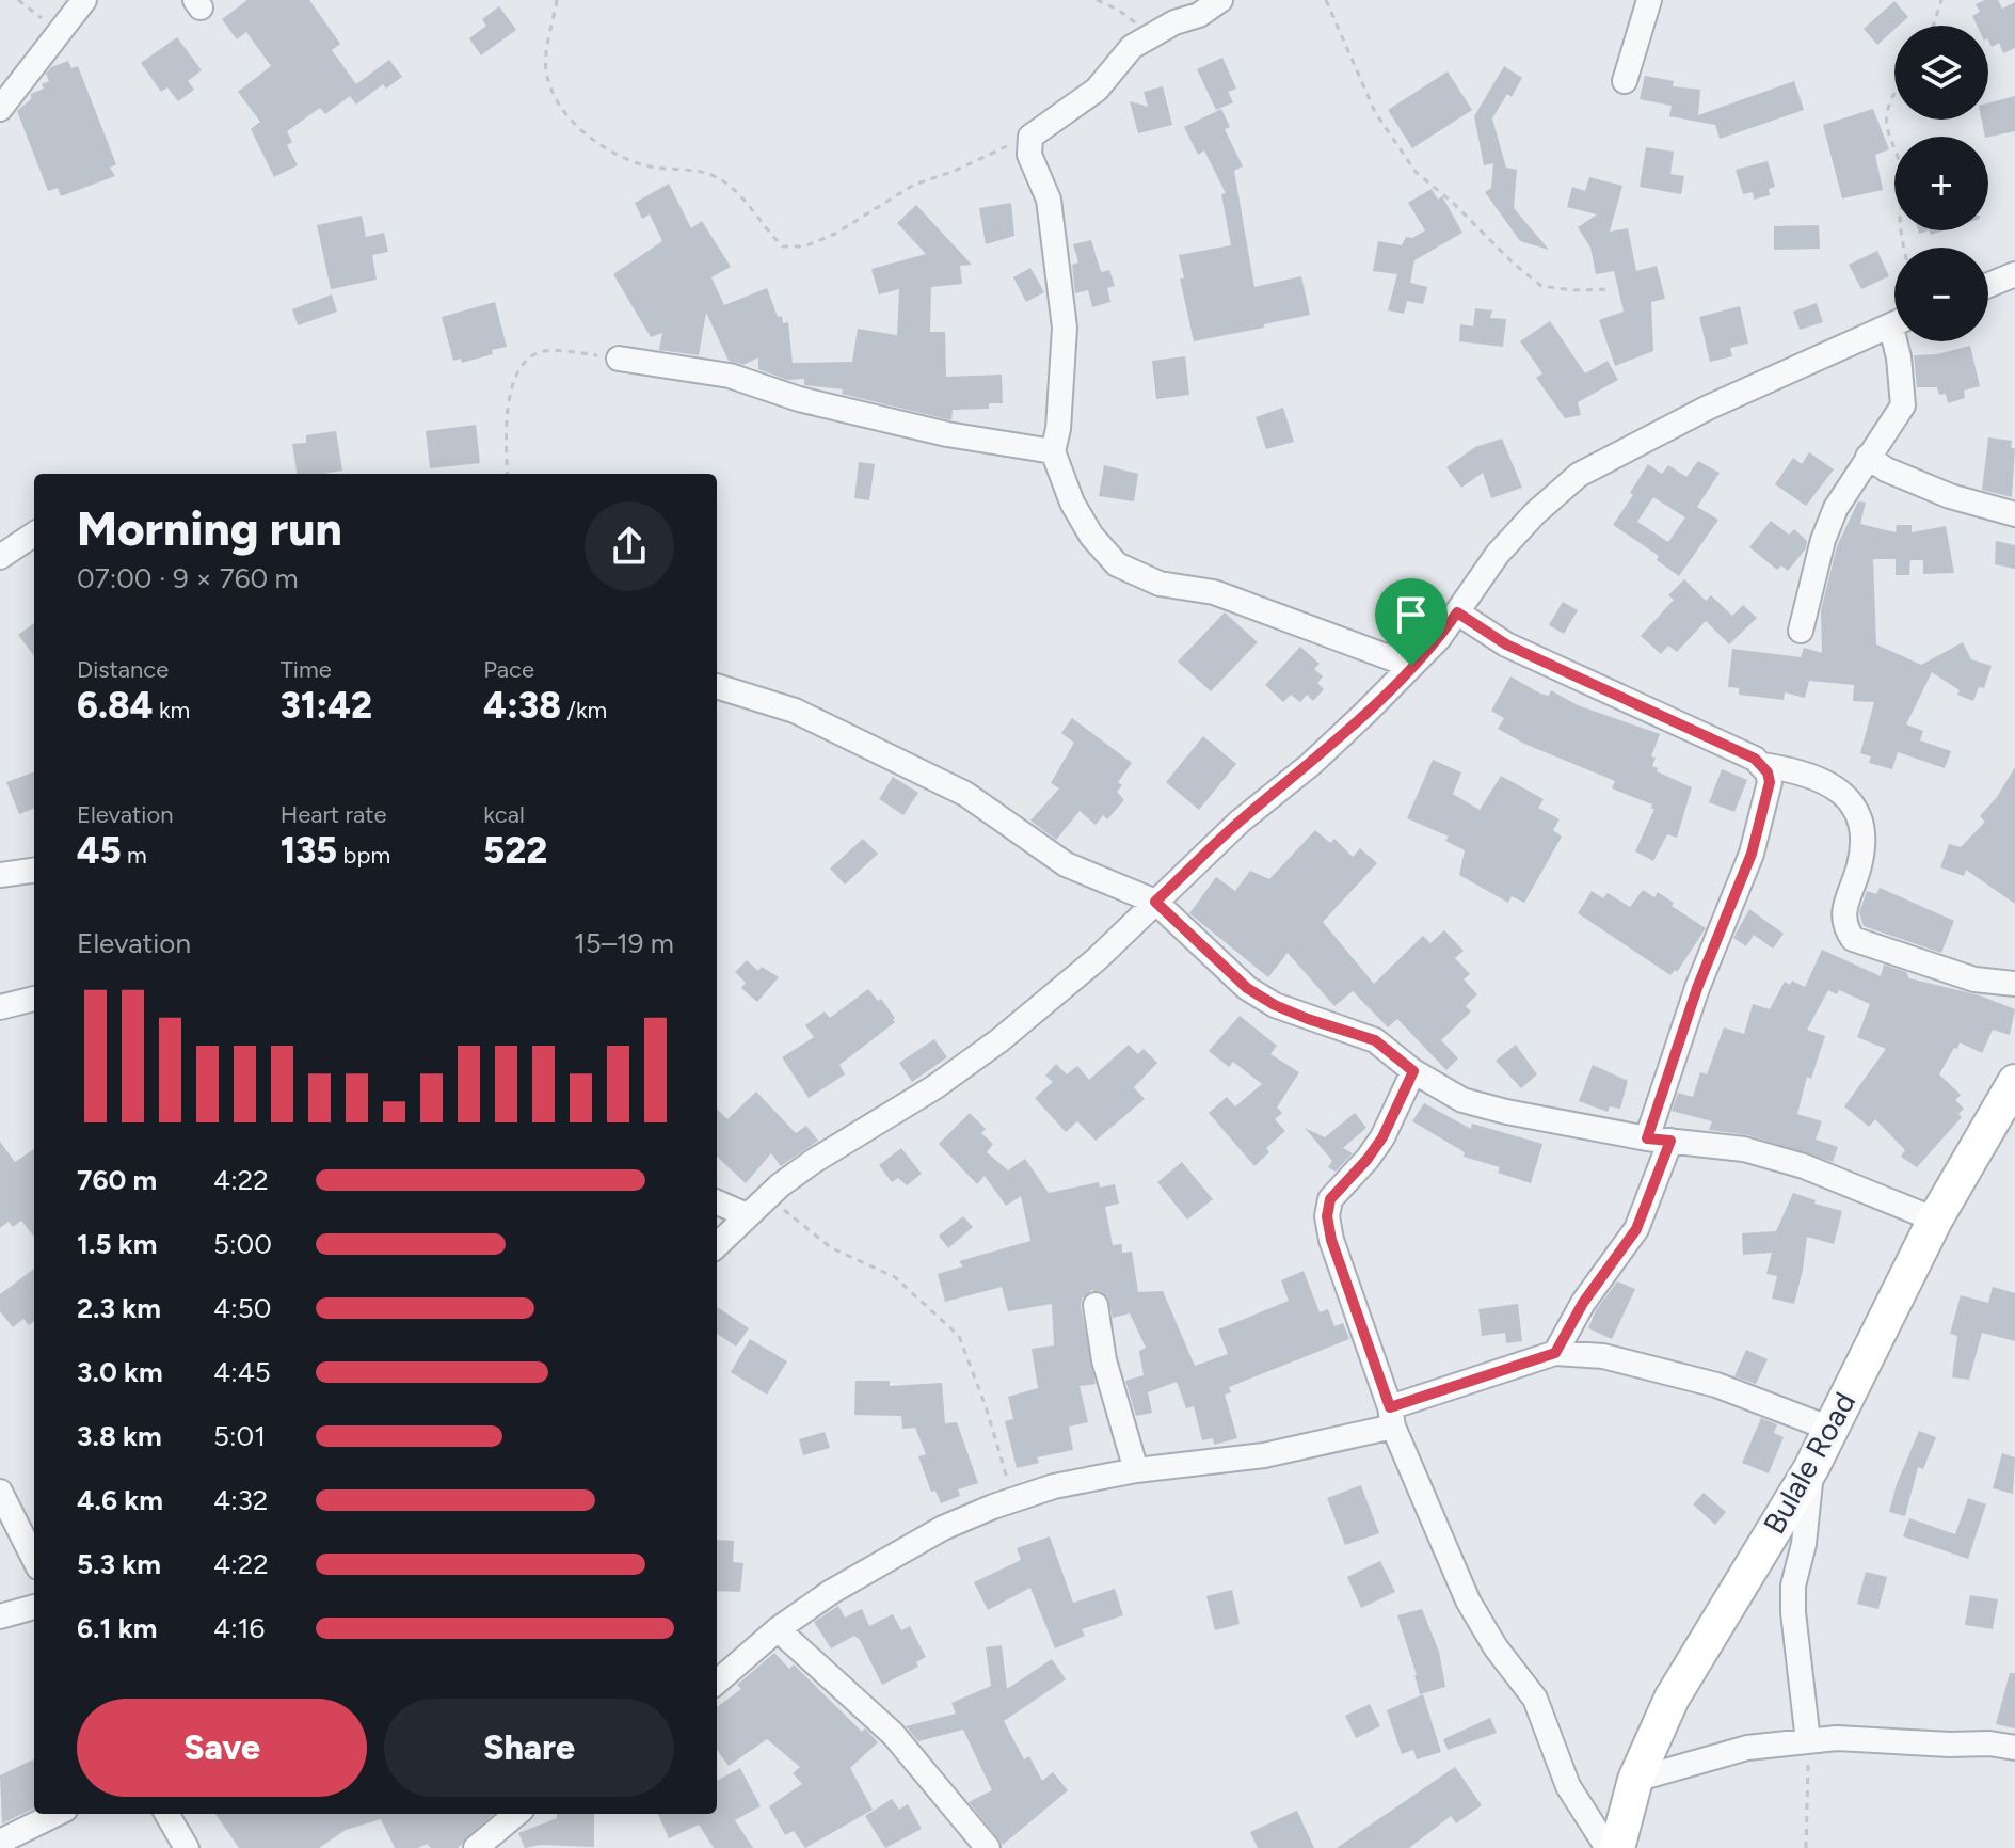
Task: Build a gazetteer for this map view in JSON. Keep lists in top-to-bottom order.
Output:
{
  "streets": {
    "street": ["Bulale Road"]
  },
  "page": {
    "map_buttons": ["+", "−"],
    "heading": ["Morning run", "07:00 · 9 × 760 m"],
    "stats": [
      ["Distance", "6.84 km"],
      ["Time", "31:42"],
      ["Pace", "4:38 /km"],
      ["Elevation", "45 m"],
      ["Heart rate", "135 bpm"],
      ["kcal", "522"]
    ],
    "chart": ["Elevation", "15–19 m"],
    "list": [
      {
        "name": "760 m",
        "note": "4:22"
      },
      {
        "name": "1.5 km",
        "note": "5:00"
      },
      {
        "name": "2.3 km",
        "note": "4:50"
      },
      {
        "name": "3.0 km",
        "note": "4:45"
      },
      {
        "name": "3.8 km",
        "note": "5:01"
      },
      {
        "name": "4.6 km",
        "note": "4:32"
      },
      {
        "name": "5.3 km",
        "note": "4:22"
      },
      {
        "name": "6.1 km",
        "note": "4:16"
      }
    ],
    "buttons": ["Save", "Share"]
  }
}
